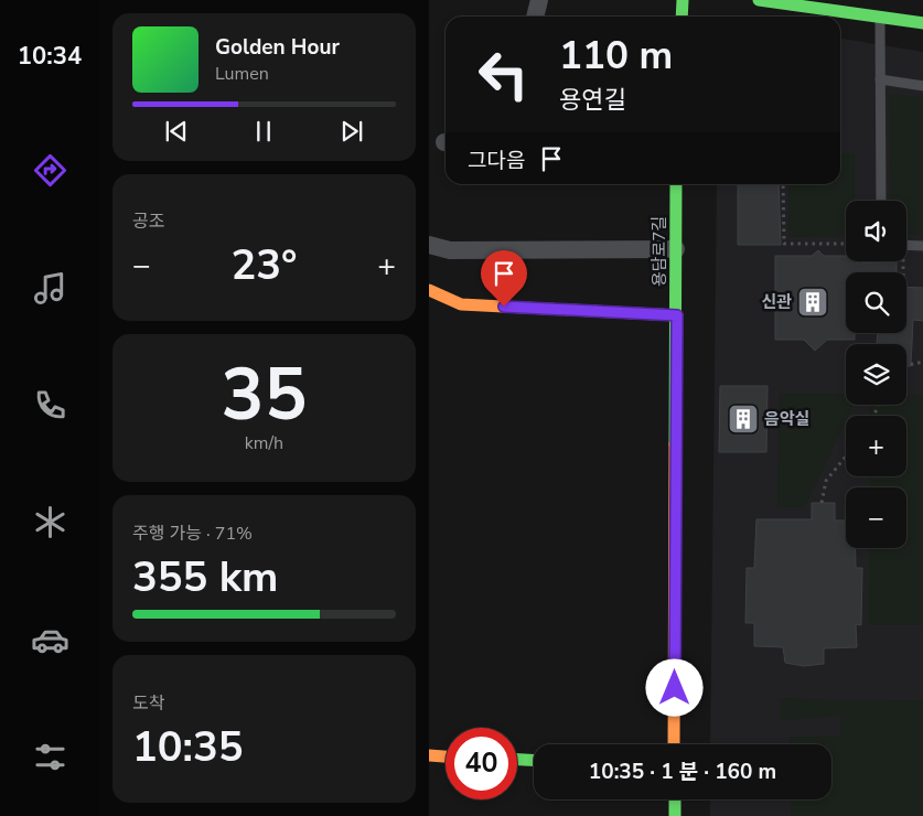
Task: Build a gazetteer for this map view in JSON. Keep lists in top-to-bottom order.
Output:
{
  "streets": {
    "street": ["용담로7길"]
  },
  "places": {
    "building": ["신관", "음악실"]
  },
  "page": {
    "tabs": "10:34",
    "turn": ["110 m", "용연길"],
    "song": ["Golden Hour", "Lumen"],
    "then": "그다음",
    "tile": [
      "공조",
      ["35", "km/h"],
      ["주행 가능 · 71%", "355 km"],
      ["도착", "10:35"]
    ],
    "map_buttons": ["+", "−"],
    "heat": ["−", "23°", "+"],
    "limit": "40",
    "trip": "10:35 · 1 분 · 160 m"
  }
}
